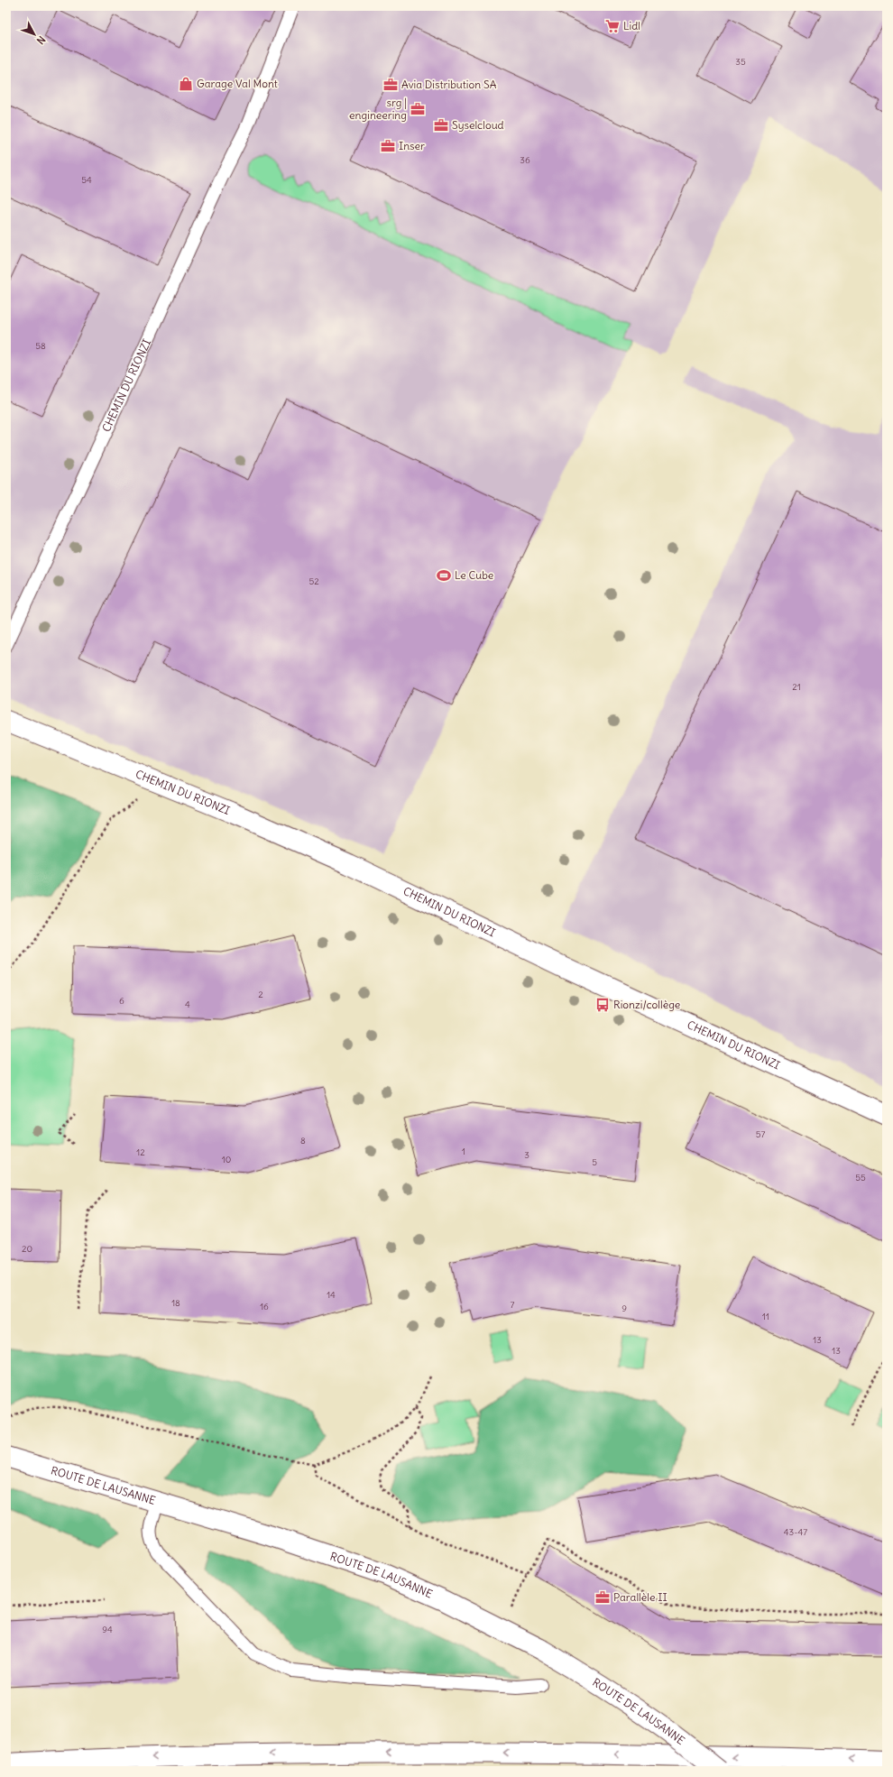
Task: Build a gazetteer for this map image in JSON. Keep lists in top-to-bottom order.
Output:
{
  "streets": {
    "main road": ["CHEMIN DU RIONZI", "ROUTE DE LAUSANNE"]
  },
  "places": {
    "supermarket": ["Lidl"],
    "shop": ["Garage Val Mont"],
    "office": [
      "Avia Distribution SA",
      "srg | engineering",
      "Syselcloud",
      "Inser",
      "Parallèle II"
    ],
    "sports": ["Le Cube"],
    "bus stop": ["Rionzi/collège"]
  },
  "house_numbers": [
    "35",
    "36",
    "54",
    "58",
    "52",
    "21",
    "2",
    "6",
    "4",
    "57",
    "8",
    "1",
    "12",
    "3",
    "10",
    "5",
    "55",
    "20",
    "14",
    "18",
    "7",
    "16",
    "9",
    "11",
    "13",
    "13",
    "43-47",
    "94"
  ],
  "north": "bottom right"
}
